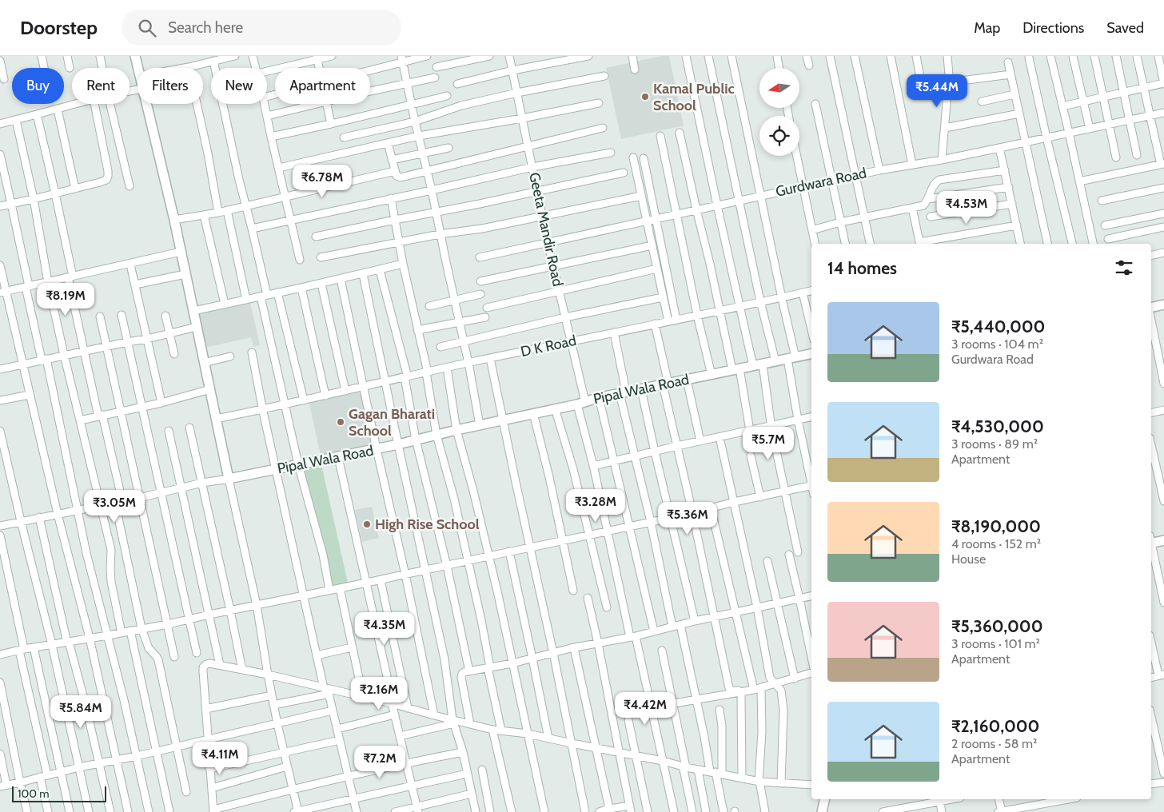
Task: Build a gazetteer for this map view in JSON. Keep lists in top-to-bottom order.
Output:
{
  "streets": {
    "street": [
      "Gurdwara Road",
      "Geeta Mandir Road",
      "D K Road",
      "Pipal Wala Road"
    ]
  },
  "crossings": [
    ["Gurdwara Road", "Geeta Mandir Road"],
    ["Geeta Mandir Road", "D K Road"],
    ["Geeta Mandir Road", "Pipal Wala Road"]
  ],
  "places": ["Kamal Public School", "Gagan Bharati School", "High Rise School"],
  "scale_bar": "100 m",
  "north": "left",
  "page": {
    "header": "Doorstep",
    "search": "Search here",
    "nav": ["Map", "Directions", "Saved"],
    "chip": [
      "Buy",
      "Rent",
      "Filters",
      "New",
      "Apartment"
    ],
    "price": [
      "₹5.44M",
      "₹6.78M",
      "₹4.53M",
      "₹8.19M",
      "₹5.7M",
      "₹3.28M",
      "₹3.05M",
      "₹5.36M",
      "₹4.35M",
      "₹2.16M",
      "₹4.42M",
      "₹5.84M",
      "₹4.11M",
      "₹7.2M"
    ],
    "heading": "14 homes",
    "list": [
      {
        "name": "₹5,440,000",
        "note": "3 rooms · 104 m² · Gurdwara Road"
      },
      {
        "name": "₹4,530,000",
        "note": "3 rooms · 89 m² · Apartment"
      },
      {
        "name": "₹8,190,000",
        "note": "4 rooms · 152 m² · House"
      },
      {
        "name": "₹5,360,000",
        "note": "3 rooms · 101 m² · Apartment"
      },
      {
        "name": "₹2,160,000",
        "note": "2 rooms · 58 m² · Apartment"
      }
    ],
    "scale": "100 m"
  }
}
